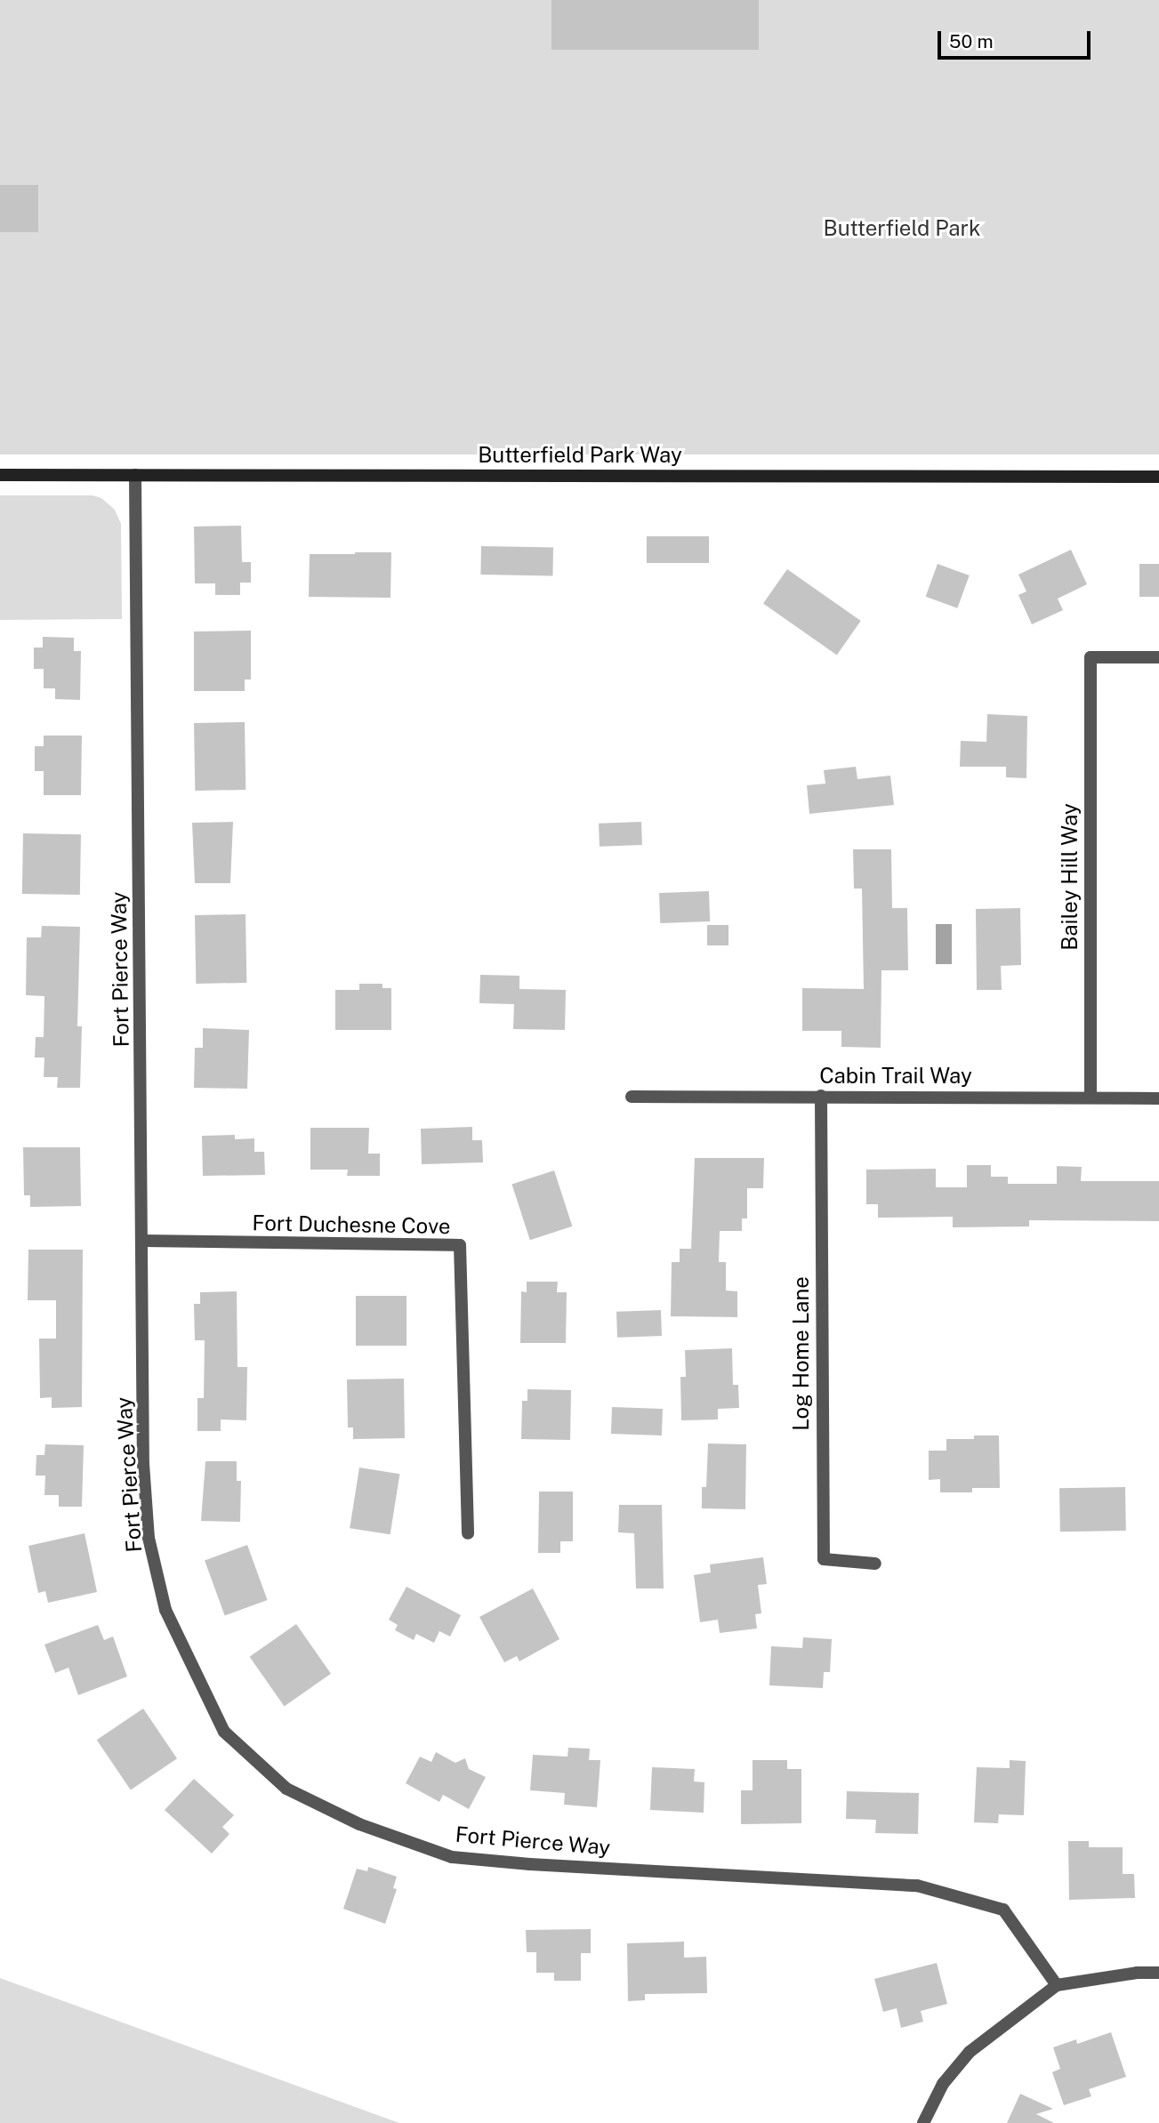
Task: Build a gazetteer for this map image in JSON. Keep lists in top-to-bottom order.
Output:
{
  "streets": {
    "street": [
      "Butterfield Park Way",
      "Bailey Hill Way",
      "Fort Pierce Way",
      "Cabin Trail Way",
      "Fort Duchesne Cove",
      "Log Home Lane"
    ]
  },
  "crossings": [
    ["Butterfield Park Way", "Fort Pierce Way"],
    ["Bailey Hill Way", "Cabin Trail Way"],
    ["Fort Pierce Way", "Fort Duchesne Cove"],
    ["Cabin Trail Way", "Log Home Lane"]
  ],
  "parks": ["Butterfield Park"],
  "scale_bar": "50 m"
}
